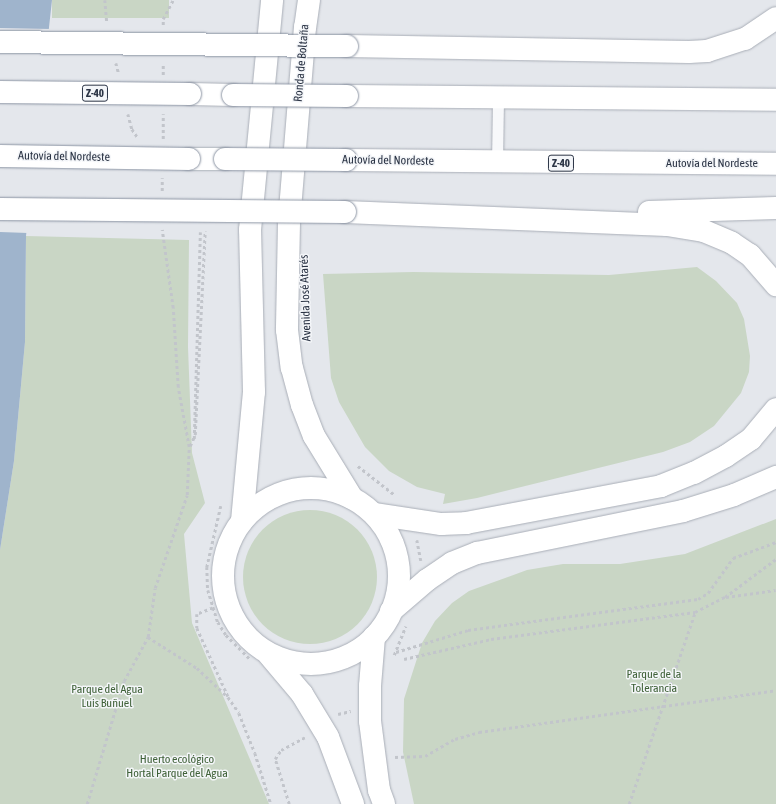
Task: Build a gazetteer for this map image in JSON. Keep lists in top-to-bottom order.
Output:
{
  "streets": {
    "main road": [
      "Ronda de Boltaña",
      "Z-40",
      "Autovía del Nordeste",
      "Avenida José Atarés"
    ]
  },
  "crossings": [
    ["Ronda de Boltaña", "Avenida José Atarés"]
  ],
  "parks": ["Parque de la Tolerancia", "Parque del Agua Luis Buñuel", "Huerto ecológico Hortal Parque del Agua"]
}
